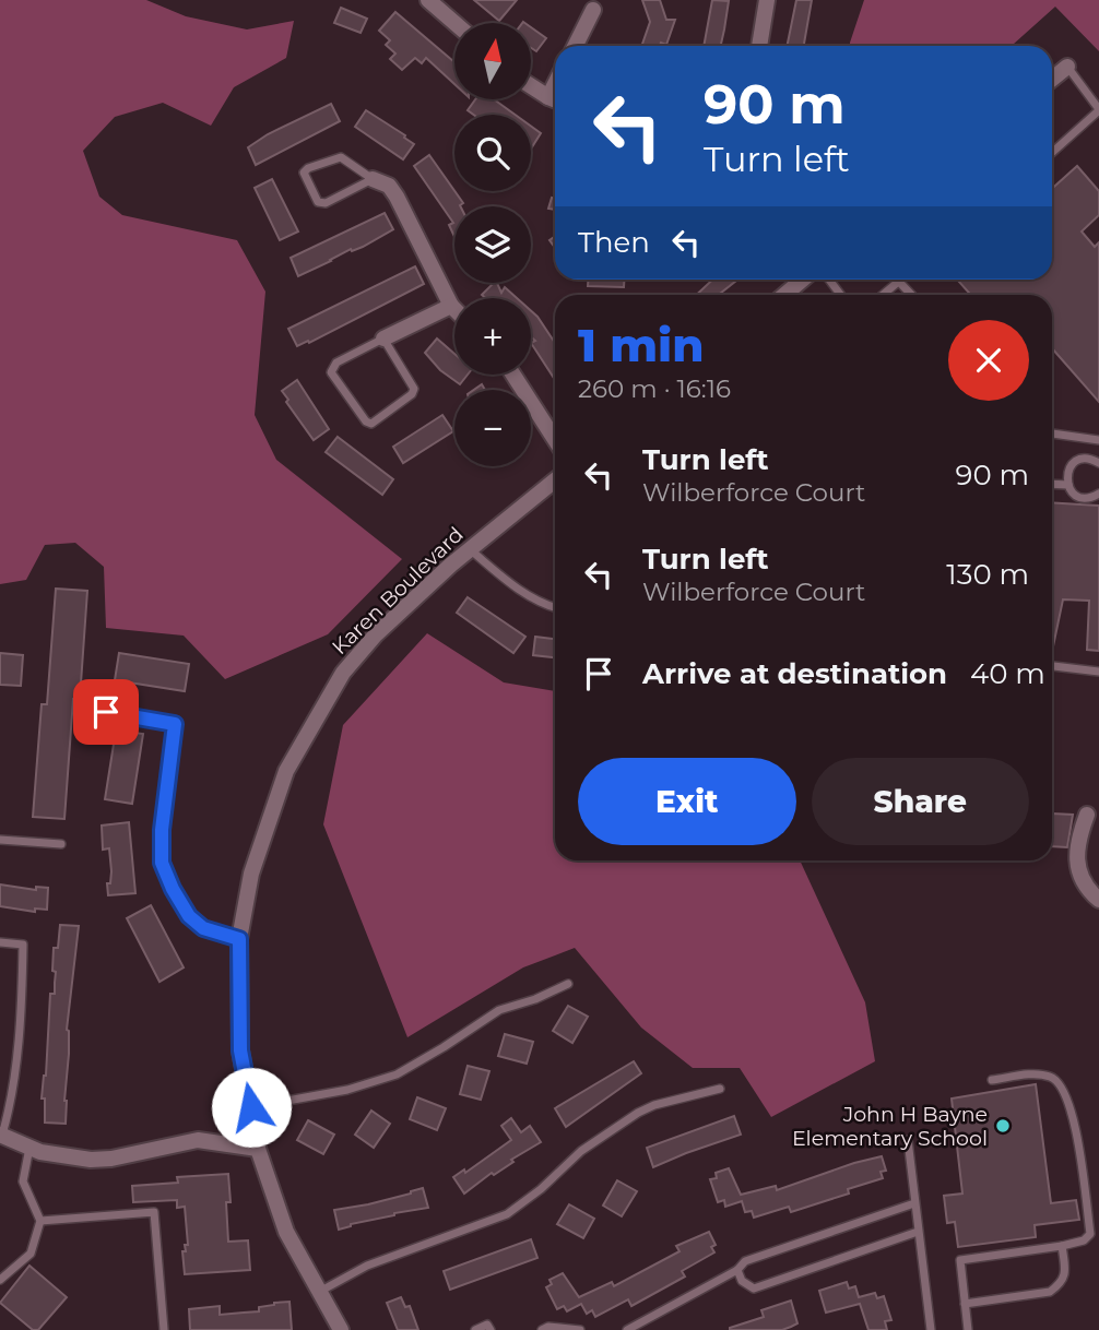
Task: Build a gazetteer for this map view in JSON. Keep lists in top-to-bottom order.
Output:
{
  "streets": {
    "street": ["Karen Boulevard"]
  },
  "places": ["John H Bayne Elementary School"],
  "north": "top",
  "page": {
    "map_buttons": ["+", "−"],
    "turn": ["90 m", "Turn left"],
    "then": "Then",
    "heading": ["1 min", "260 m · 16:16"],
    "list": [
      {
        "name": "Turn left",
        "note": "Wilberforce Court",
        "value": "90 m"
      },
      {
        "name": "Turn left",
        "note": "Wilberforce Court",
        "value": "130 m"
      },
      {
        "name": "Arrive at destination",
        "value": "40 m"
      }
    ],
    "buttons": ["Exit", "Share"]
  }
}
